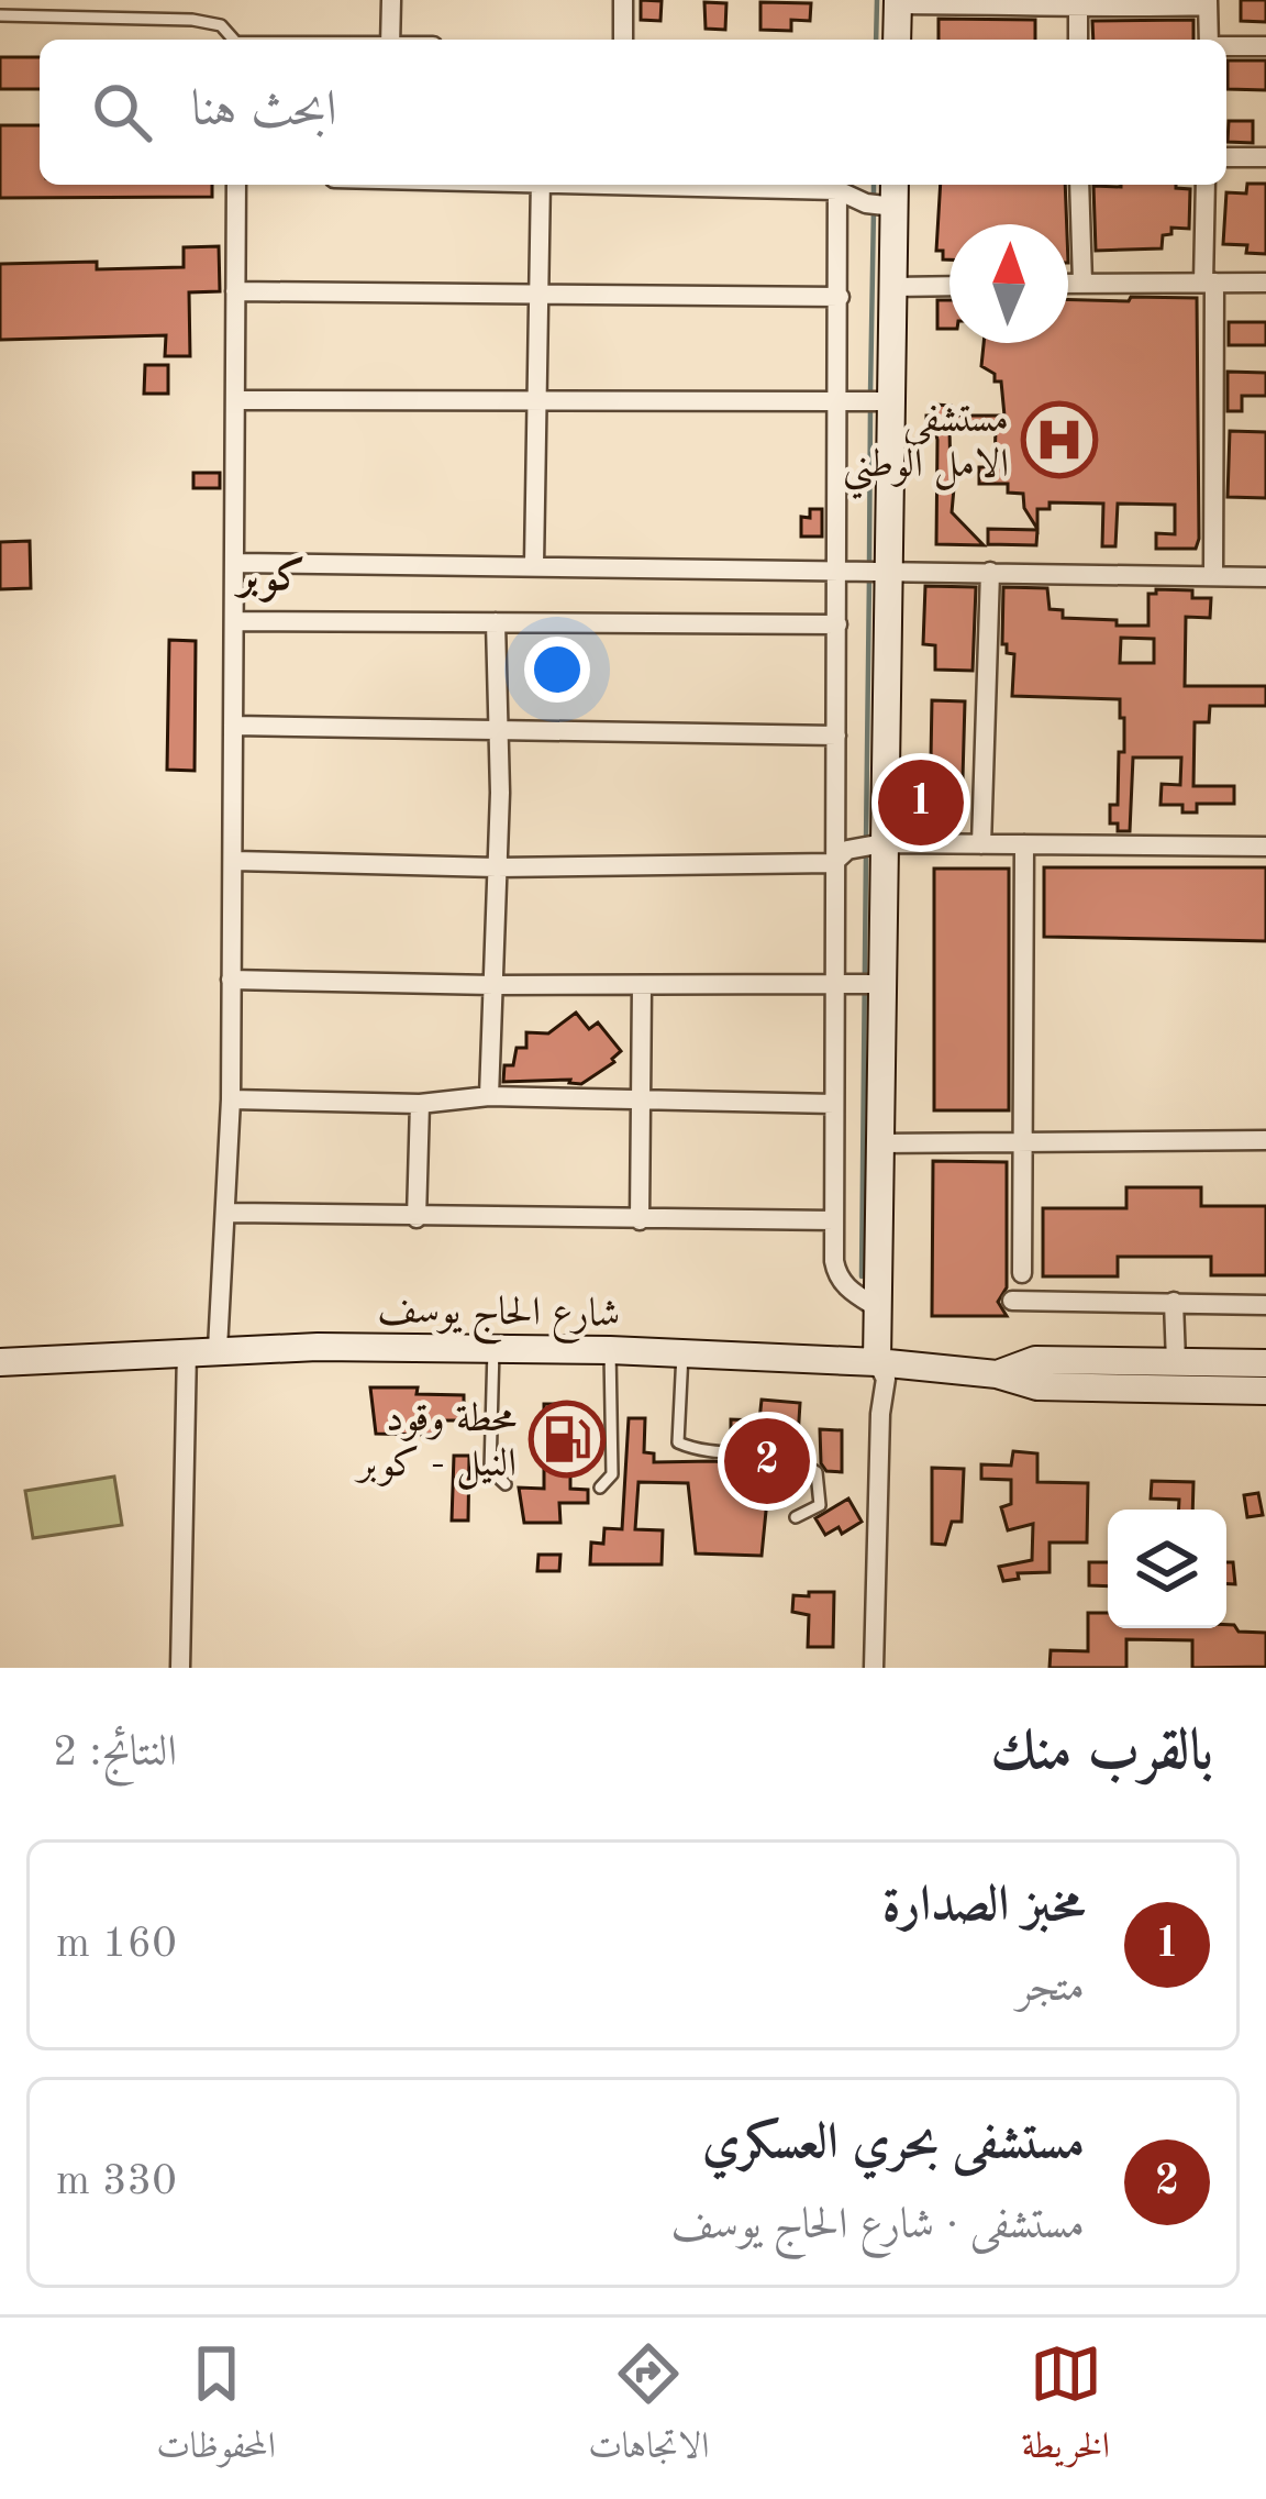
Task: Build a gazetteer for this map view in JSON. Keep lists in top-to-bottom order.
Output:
{
  "streets": {
    "main road": ["شارع الحاج يوسف"]
  },
  "districts": ["كوبر"],
  "places": {
    "hospital": ["مستشفى الامل الوطني"],
    "fuel station": ["محطة وقود النيل - كوبر"]
  },
  "north": "top",
  "page": {
    "search": "ابحث هنا",
    "pins": ["1", "2"],
    "heading": ["بالقرب منك", "النتائج: 2"],
    "list": [
      {
        "mark": "1",
        "name": "مخبز الصدارة",
        "note": "متجر",
        "value": "160 m"
      },
      {
        "mark": "2",
        "name": "مستشفى بحري العسكري",
        "note": "مستشفى · شارع الحاج يوسف",
        "value": "330 m"
      }
    ],
    "nav": ["الخريطة", "الاتجاهات", "المحفوظات"]
  }
}
